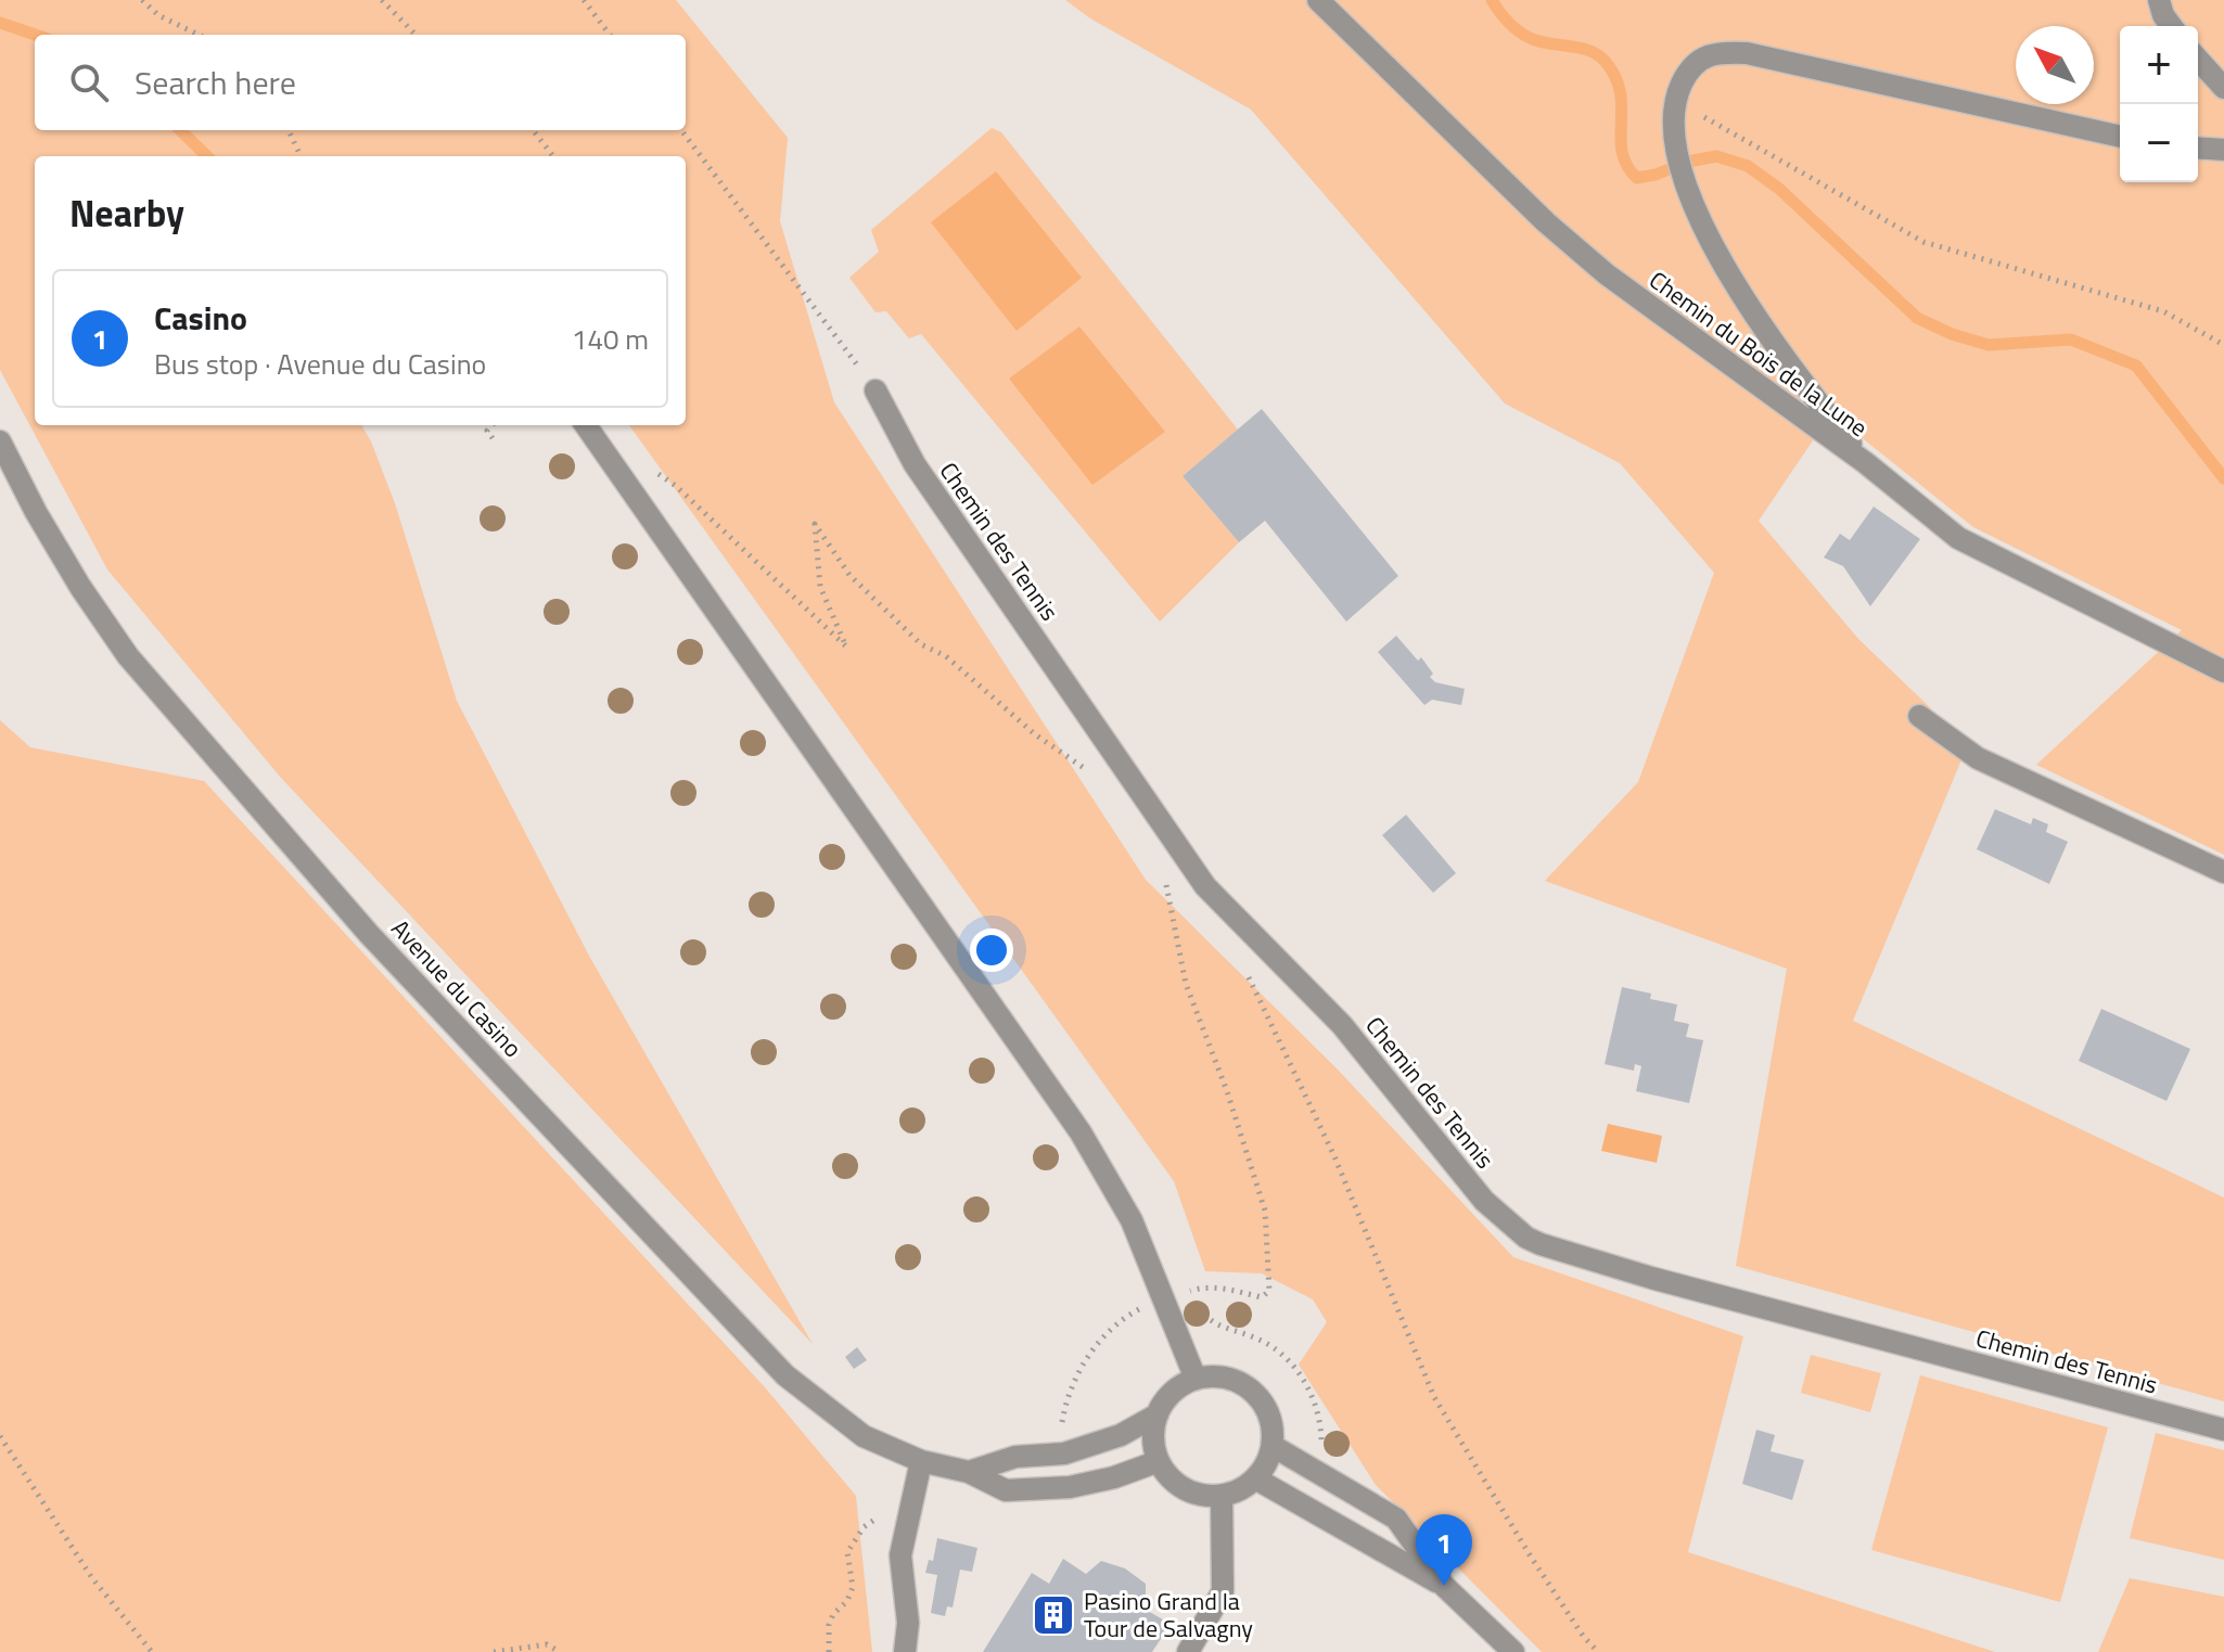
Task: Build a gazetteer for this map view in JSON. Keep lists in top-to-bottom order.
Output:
{
  "streets": {
    "street": ["Chemin du Bois de la Lune", "Chemin des Tennis", "Avenue du Casino"]
  },
  "places": {
    "building": ["Pasino Grand la Tour de Salvagny"]
  },
  "north": "top left",
  "page": {
    "map_buttons": ["+", "−"],
    "search": "Search here",
    "heading": "Nearby",
    "list": [
      {
        "mark": "1",
        "name": "Casino",
        "note": "Bus stop · Avenue du Casino",
        "value": "140 m"
      }
    ],
    "pins": "1"
  }
}
